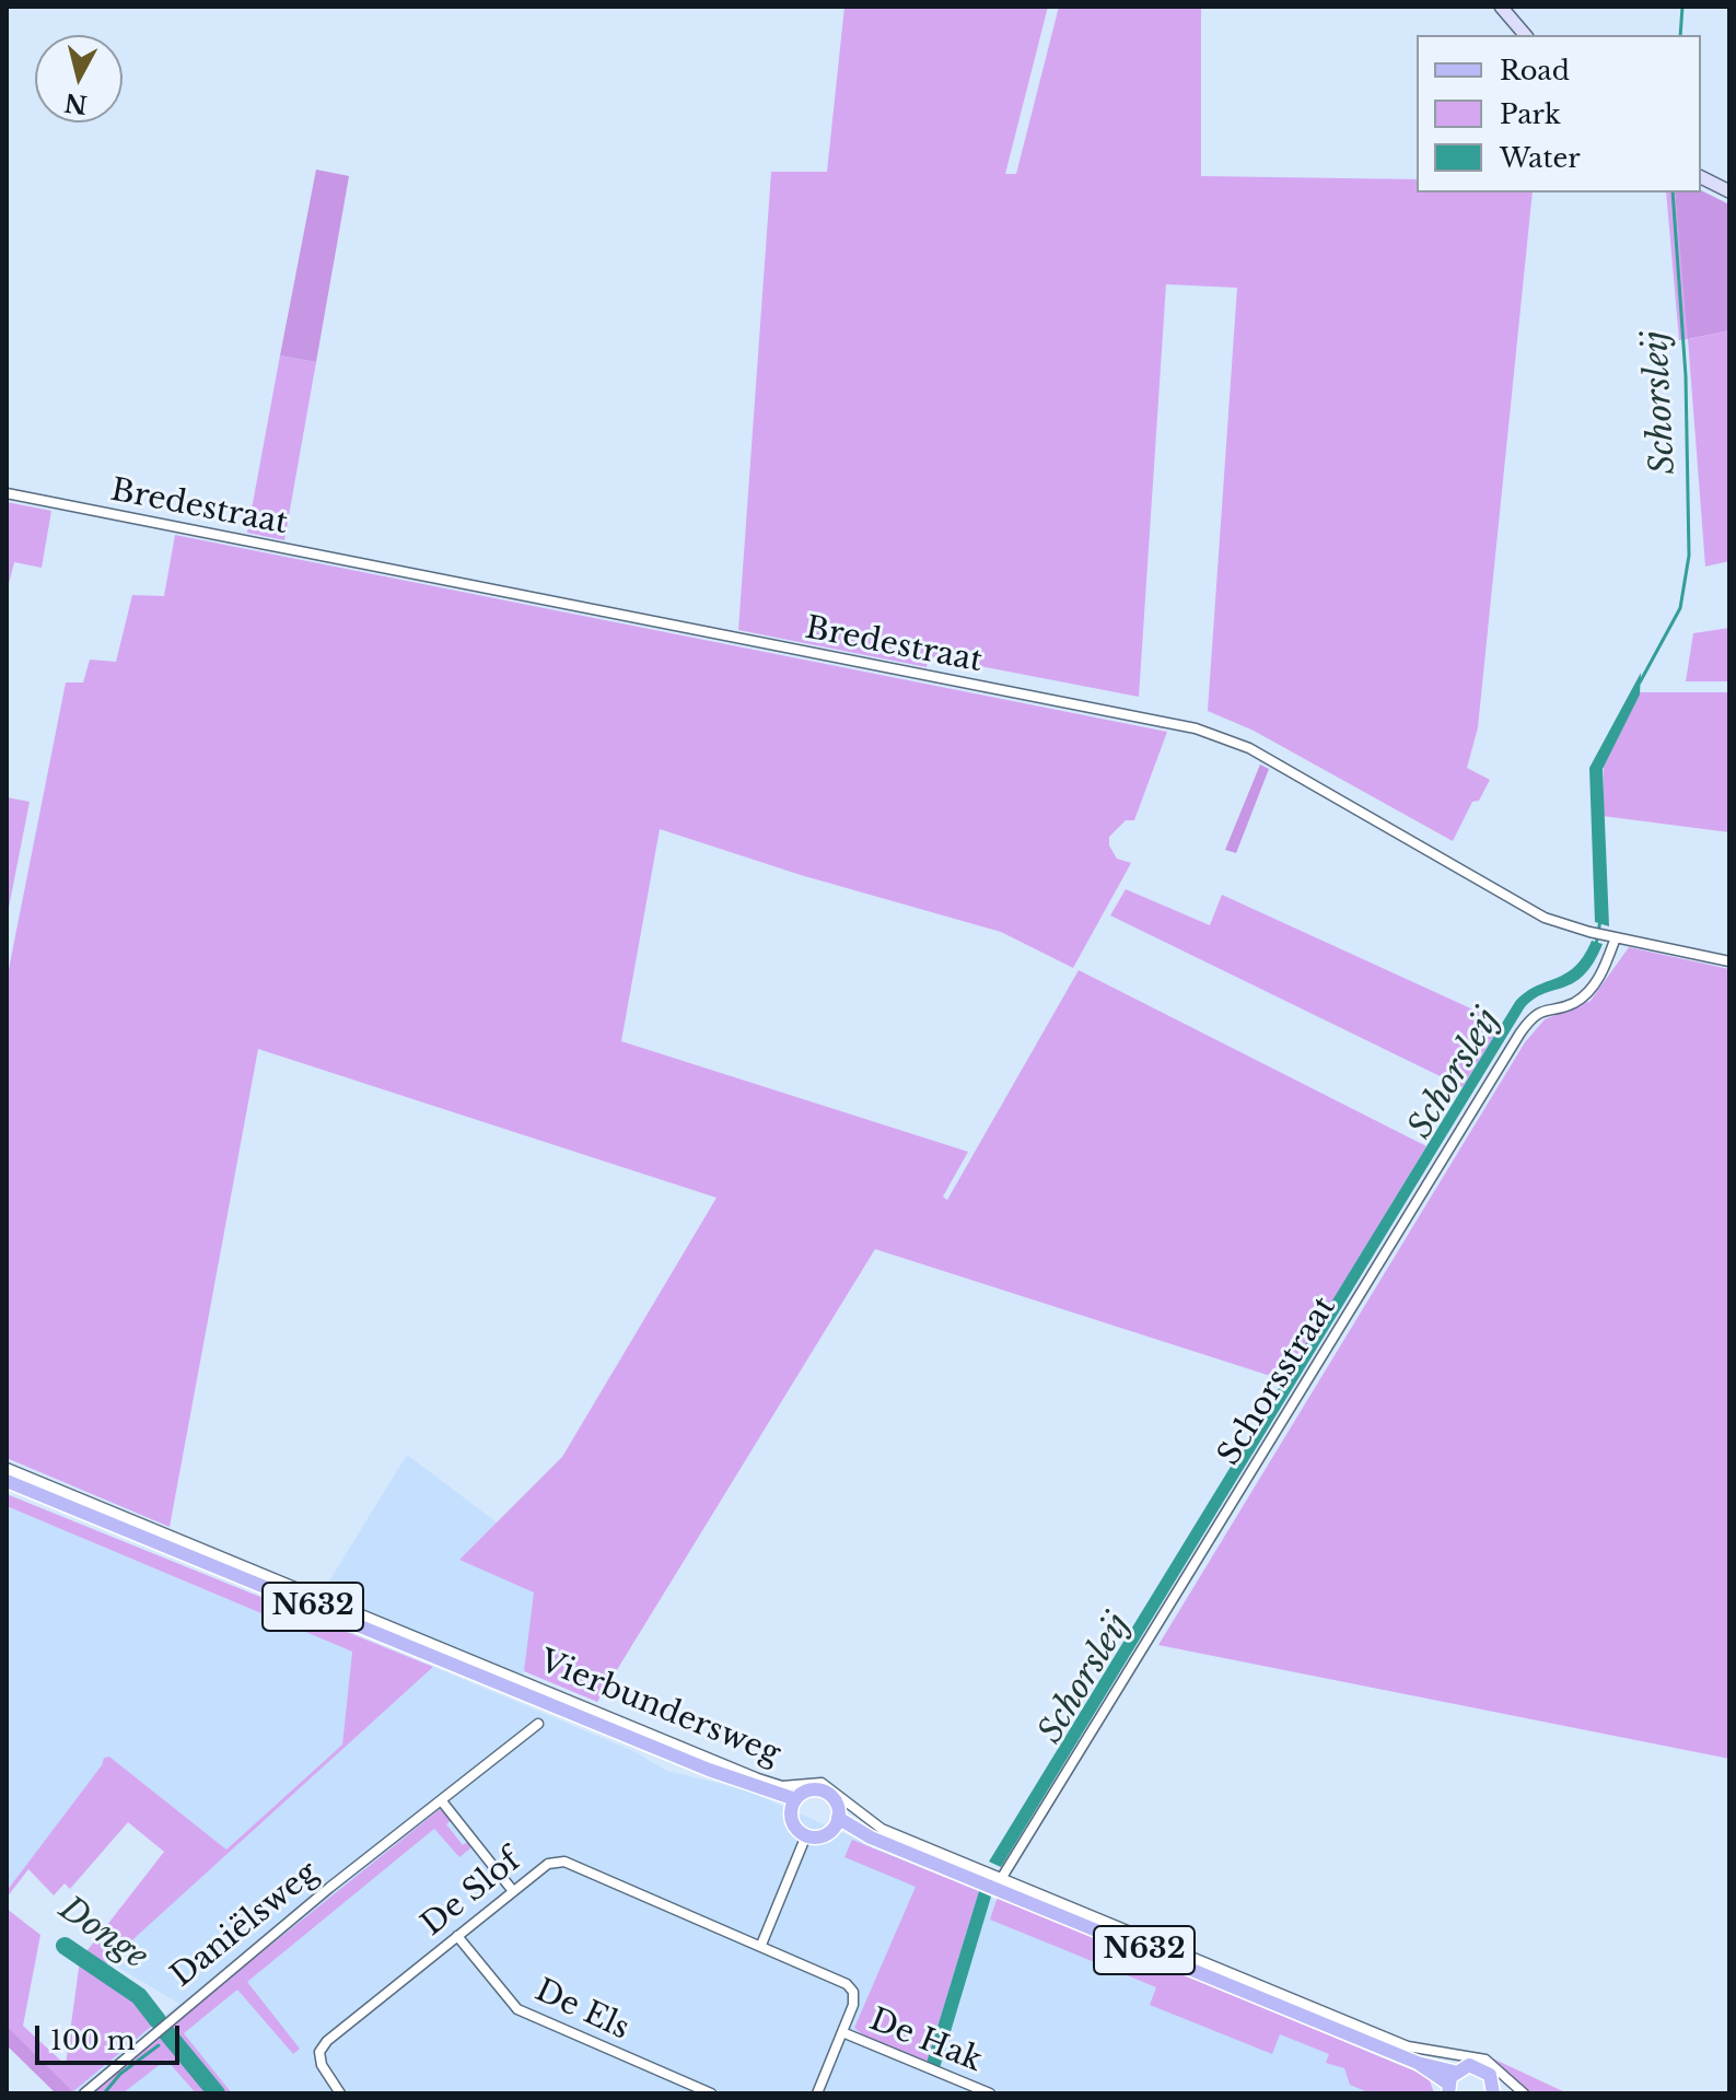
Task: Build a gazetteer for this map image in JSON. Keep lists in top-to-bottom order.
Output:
{
  "streets": {
    "main road": ["N632", "Vierbundersweg"],
    "street": [
      "Bredestraat",
      "Schorsstraat",
      "De Slof",
      "Daniëlsweg",
      "De Els",
      "De Hak"
    ]
  },
  "crossings": [
    ["Bredestraat", "Schorsstraat"],
    ["Schorsstraat", "Vierbundersweg"],
    ["N632", "Vierbundersweg"],
    ["De Slof", "De Els"],
    ["De Slof", "De Hak"]
  ],
  "water": ["Schorsleij", "Donge"],
  "legend": ["Road", "Park", "Water"],
  "scale_bar": "100 m",
  "north": "bottom"
}
